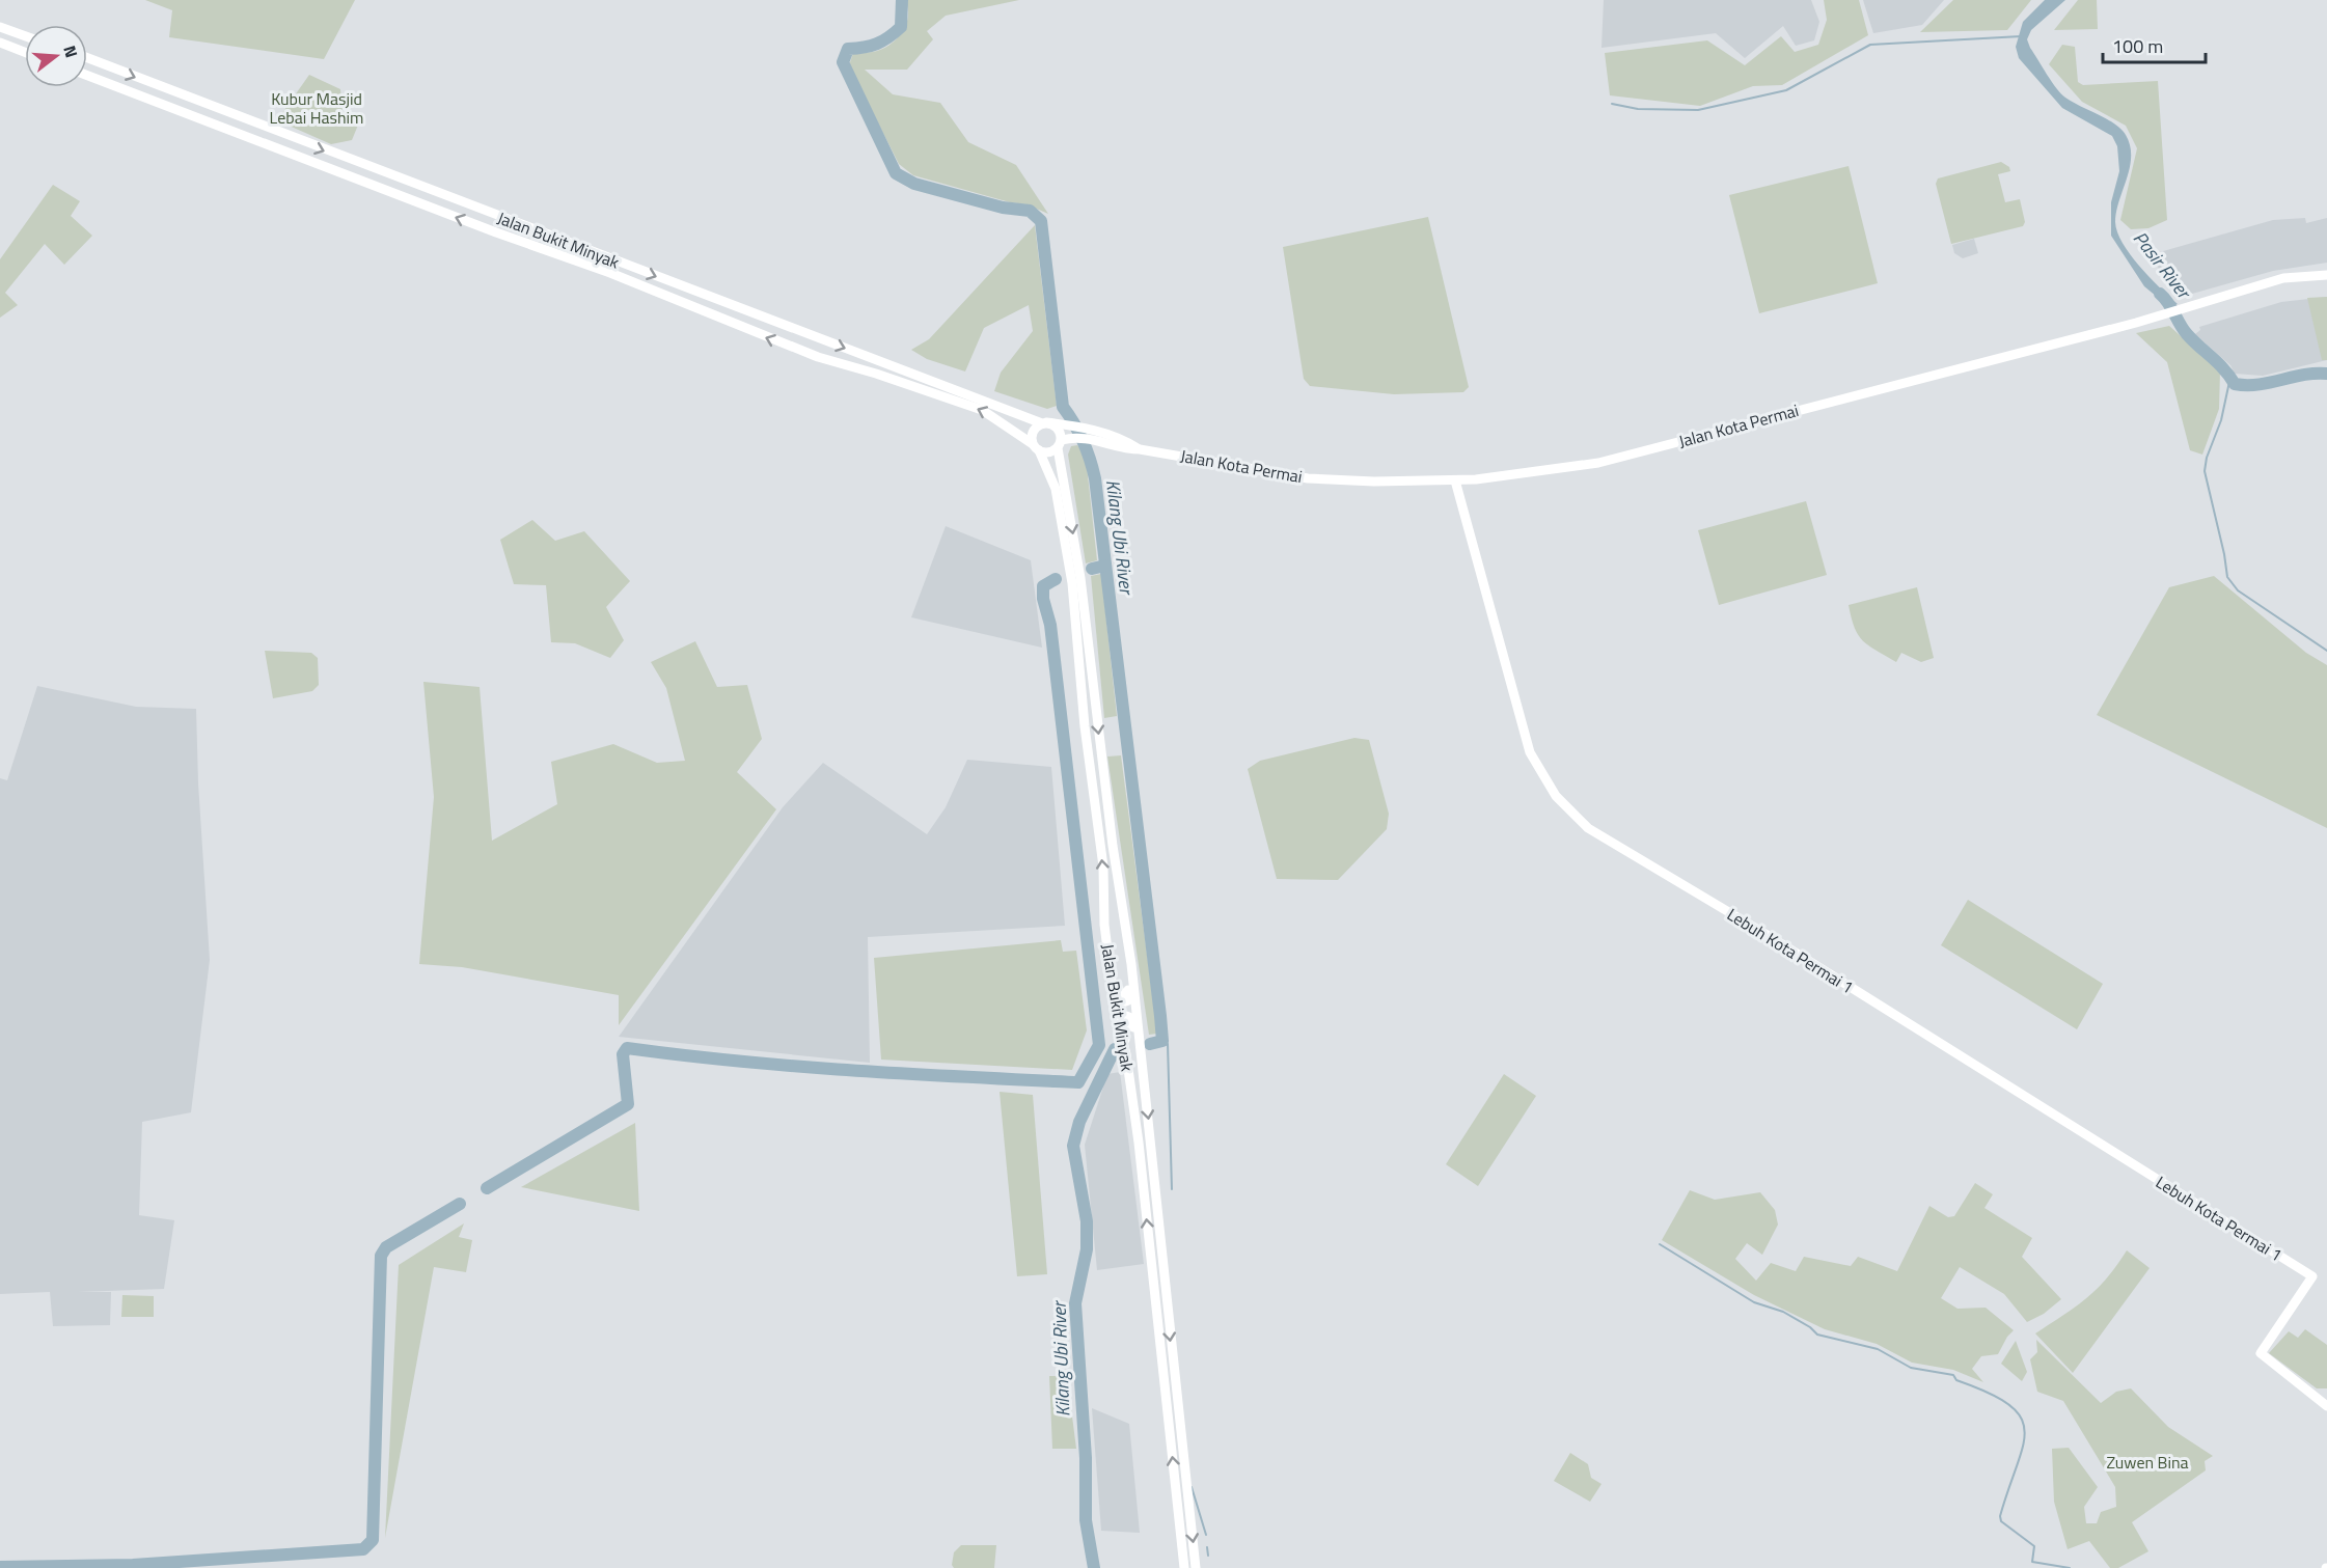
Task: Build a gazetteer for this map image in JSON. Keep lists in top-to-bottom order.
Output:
{
  "streets": {
    "main road": ["Jalan Bukit Minyak", "Jalan Kota Permai", "Lebuh Kota Permai 1"]
  },
  "crossings": [
    ["Jalan Bukit Minyak", "Jalan Kota Permai"],
    ["Jalan Kota Permai", "Lebuh Kota Permai 1"]
  ],
  "water": ["Pasir River", "Kilang Ubi River"],
  "parks": ["Kubur Masjid Lebai Hashim", "Zuwen Bina"],
  "scale_bar": "100 m",
  "north": "right"
}
